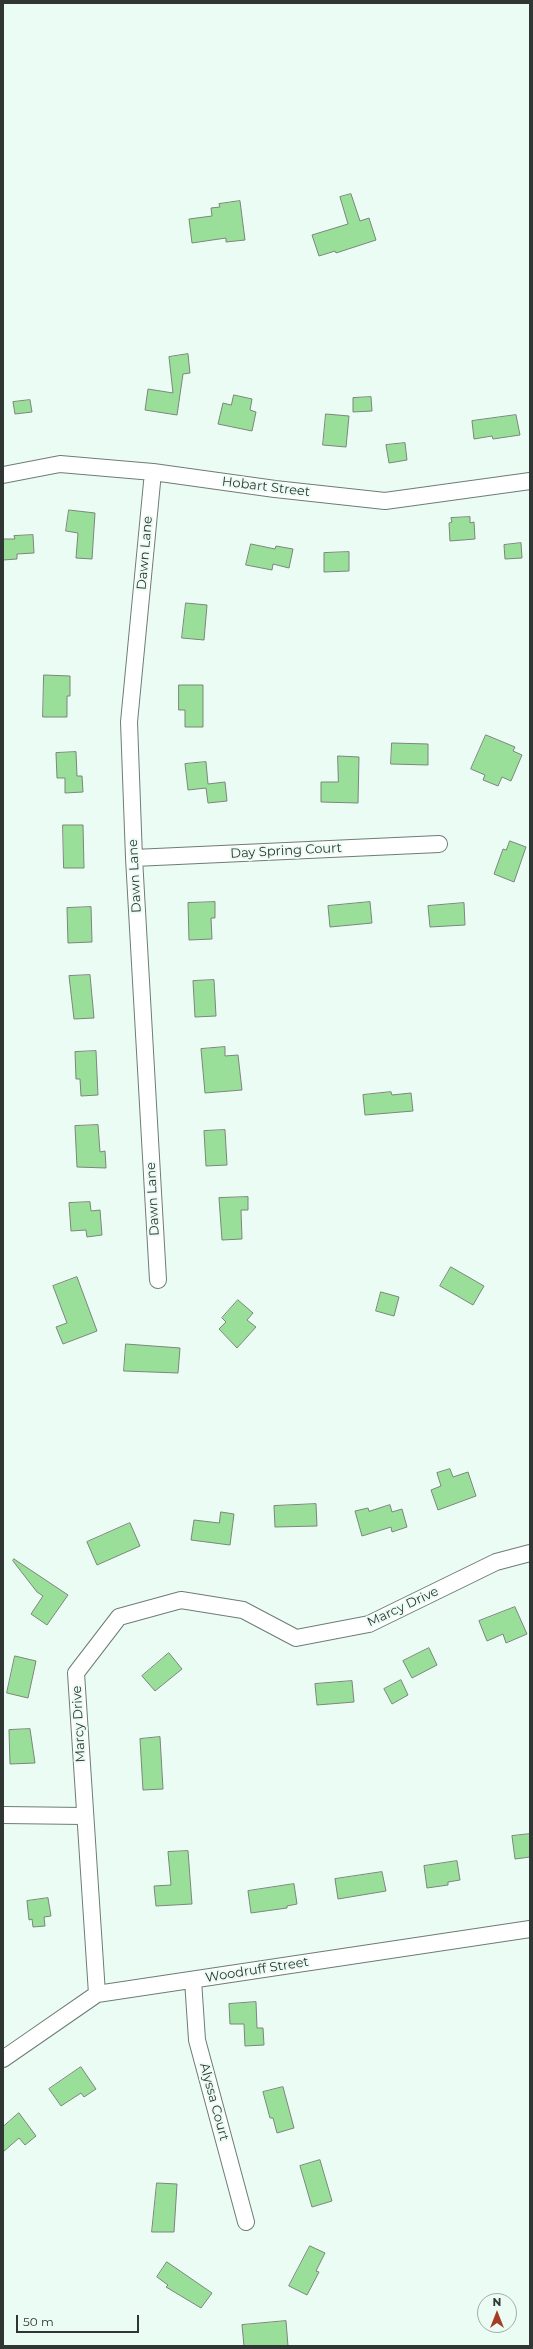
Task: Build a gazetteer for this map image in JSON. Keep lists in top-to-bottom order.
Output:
{
  "streets": {
    "street": [
      "Hobart Street",
      "Dawn Lane",
      "Day Spring Court",
      "Marcy Drive",
      "Woodruff Street",
      "Alyssa Court"
    ]
  },
  "crossings": [
    ["Hobart Street", "Dawn Lane"],
    ["Dawn Lane", "Day Spring Court"],
    ["Marcy Drive", "Woodruff Street"],
    ["Woodruff Street", "Alyssa Court"]
  ],
  "scale_bar": "50 m",
  "north": "top"
}
